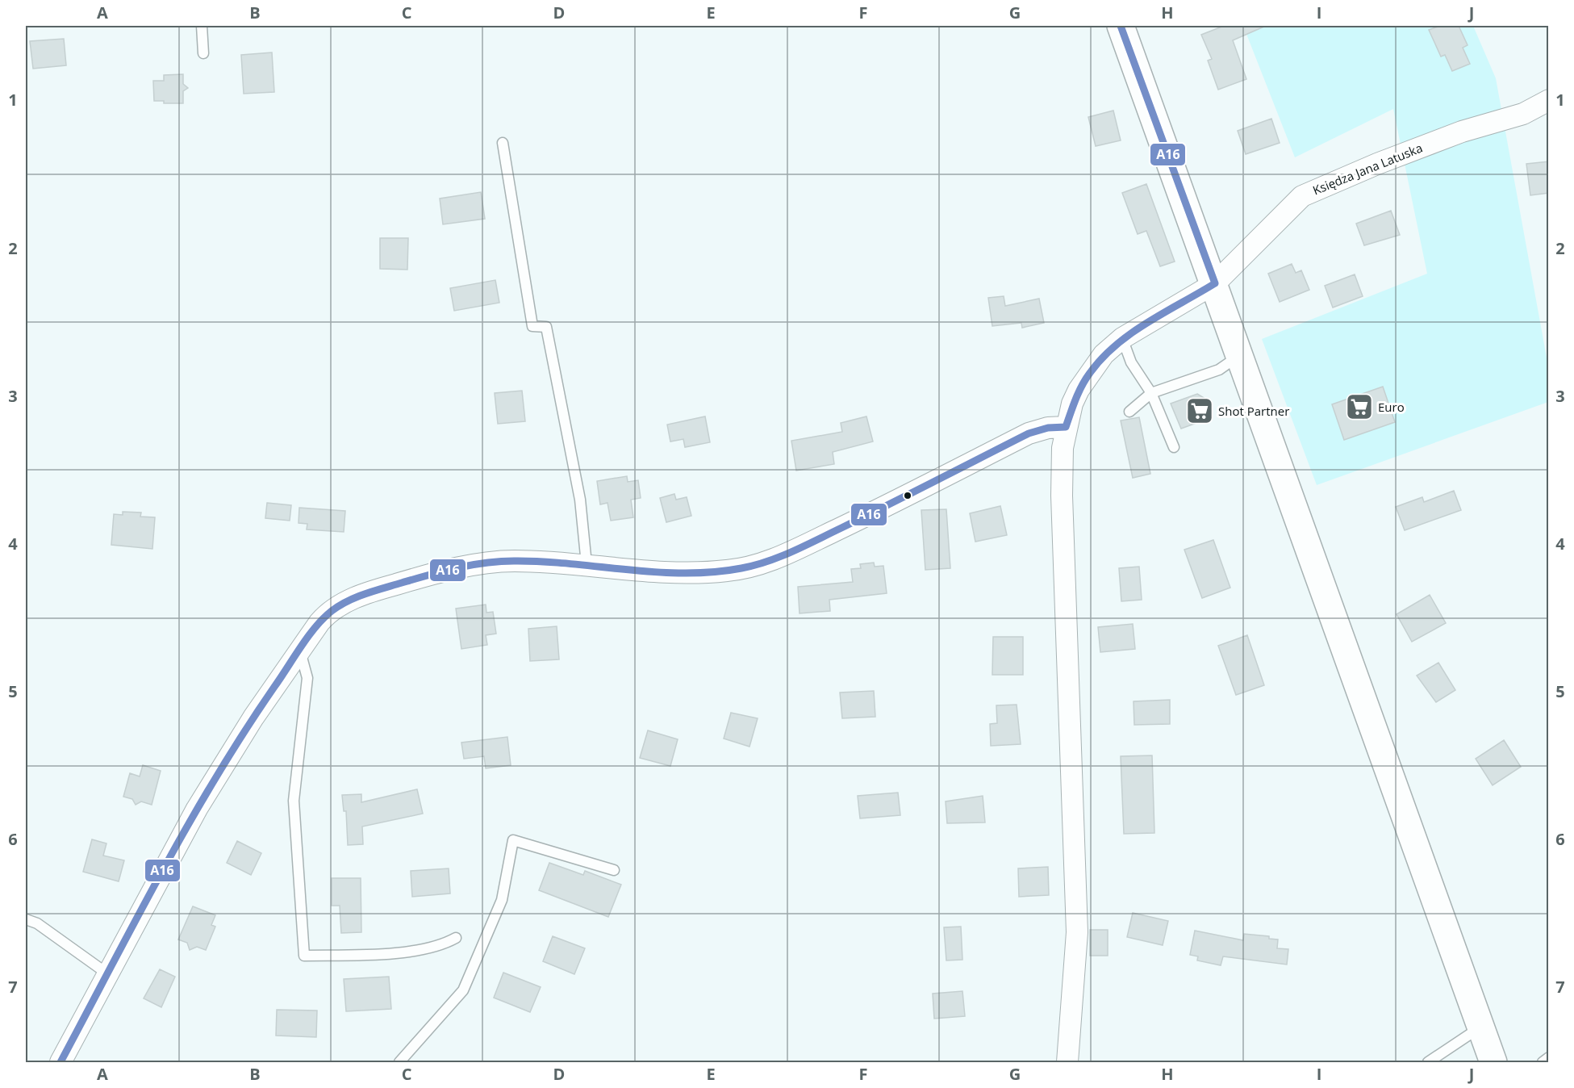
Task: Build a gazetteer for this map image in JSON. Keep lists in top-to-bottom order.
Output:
{
  "streets": {
    "street": ["Księdza Jana Latuska"]
  },
  "places": {
    "supermarket": ["Euro", "Shot Partner"]
  },
  "lines": ["transit line A16"],
  "grid": {
    "columns": [
      "A",
      "B",
      "C",
      "D",
      "E",
      "F",
      "G",
      "H",
      "I",
      "J"
    ],
    "rows": [
      "1",
      "2",
      "3",
      "4",
      "5",
      "6",
      "7"
    ]
  }
}
